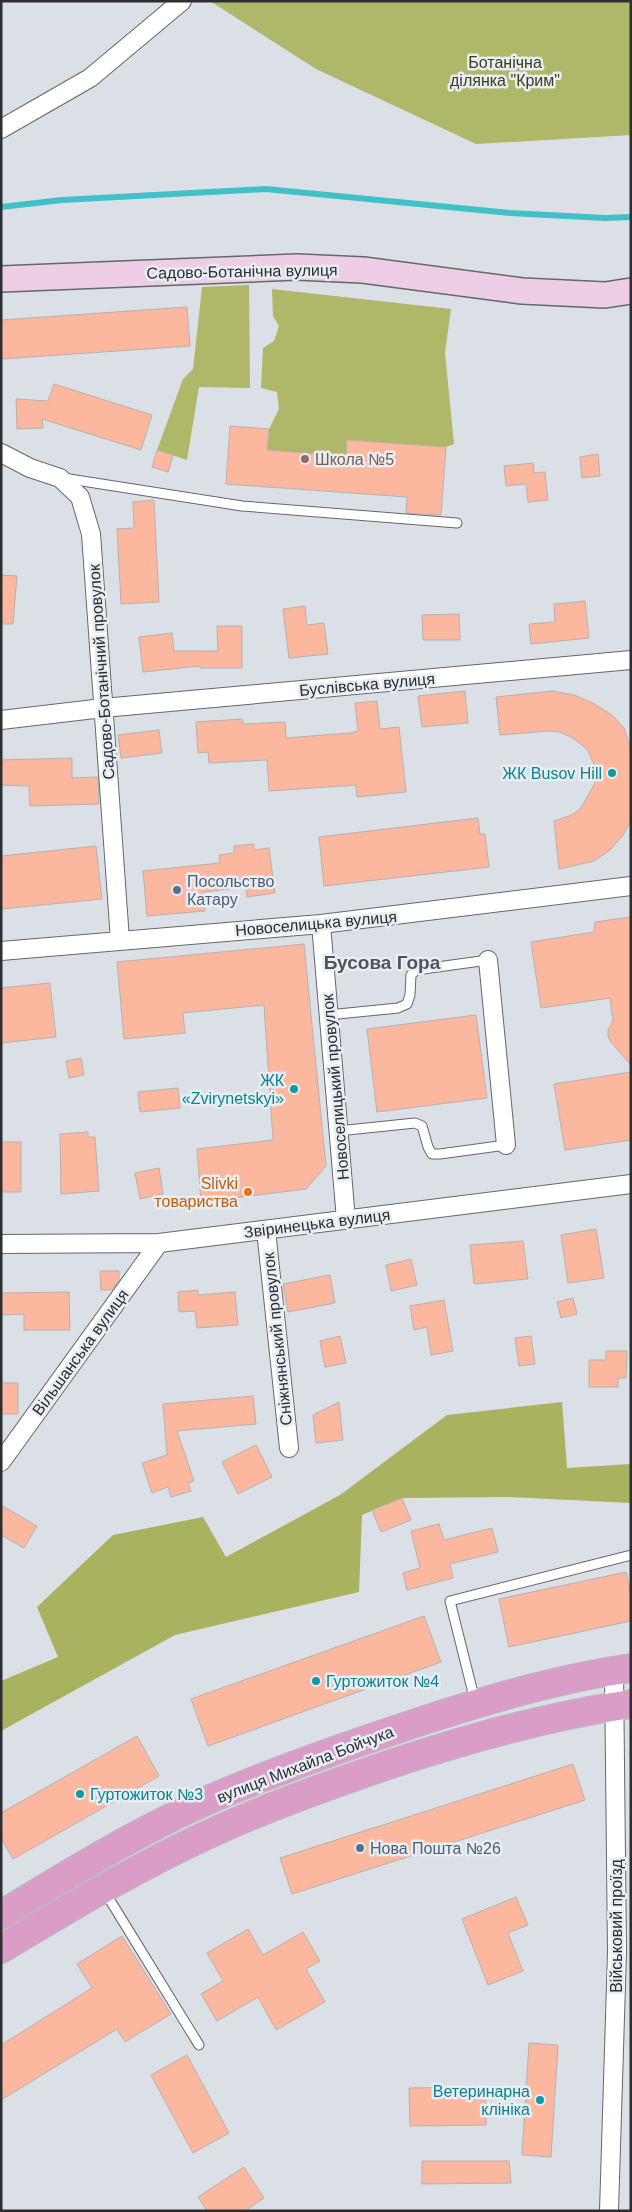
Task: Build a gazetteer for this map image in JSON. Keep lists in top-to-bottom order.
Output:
{
  "streets": {
    "main road": ["вулиця Михайла Бойчука"],
    "street": [
      "Садово-Ботанічна вулиця",
      "Садово-Ботанічний провулок",
      "Буслівська вулиця",
      "Новоселицька вулиця",
      "Новоселицький провулок",
      "Звіринецька вулиця",
      "Сніжнянський провулок",
      "Вільшанська вулиця",
      "Військовий проїзд"
    ]
  },
  "crossings": [
    ["Садово-Ботанічний провулок", "Буслівська вулиця"],
    ["Садово-Ботанічний провулок", "Новоселицька вулиця"],
    ["Новоселицька вулиця", "Новоселицький провулок"],
    ["Новоселицький провулок", "Звіринецька вулиця"],
    ["Звіринецька вулиця", "Сніжнянський провулок"],
    ["Звіринецька вулиця", "Вільшанська вулиця"],
    ["вулиця Михайла Бойчука", "Військовий проїзд"]
  ],
  "districts": ["Бусова Гора"],
  "parks": ["Ботанічна ділянка \"Крим\""],
  "places": [
    "Школа №5",
    "ЖК Busov Hill",
    "Посольство Катару",
    "ЖК «Zvirynetskyi»",
    "Slivki товариства",
    "Гуртожиток №4",
    "Гуртожиток №3",
    "Нова Пошта №26",
    "Ветеринарна клініка"
  ]
}
